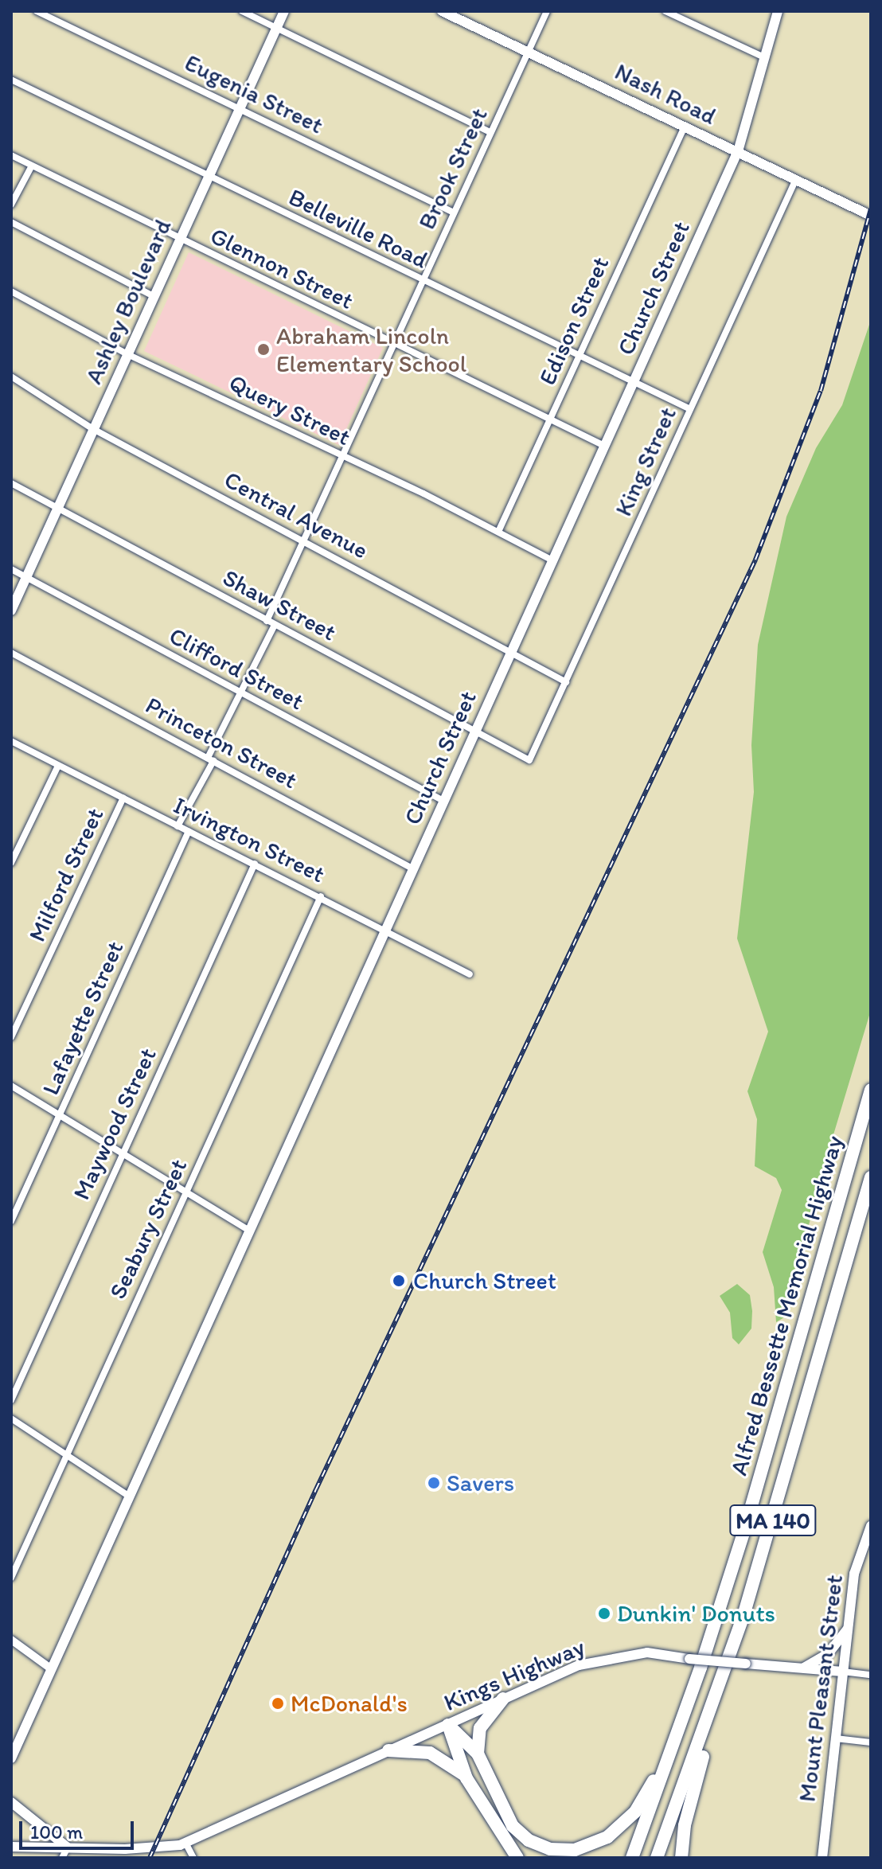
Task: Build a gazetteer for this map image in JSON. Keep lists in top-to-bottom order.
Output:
{
  "streets": {
    "highway": ["Alfred Bessette Memorial Highway", "MA 140"],
    "main road": [
      "Nash Road",
      "Church Street",
      "Ashley Boulevard",
      "Kings Highway",
      "Mount Pleasant Street"
    ],
    "street": [
      "Eugenia Street",
      "Brook Street",
      "Belleville Road",
      "Glennon Street",
      "Edison Street",
      "Query Street",
      "King Street",
      "Central Avenue",
      "Shaw Street",
      "Clifford Street",
      "Princeton Street",
      "Irvington Street",
      "Milford Street",
      "Lafayette Street",
      "Maywood Street",
      "Seabury Street"
    ]
  },
  "crossings": [
    ["Eugenia Street", "Brook Street"],
    ["Eugenia Street", "Ashley Boulevard"],
    ["Nash Road", "Brook Street"],
    ["Nash Road", "Church Street"],
    ["Nash Road", "Edison Street"],
    ["Nash Road", "King Street"],
    ["Brook Street", "Belleville Road"],
    ["Brook Street", "Glennon Street"],
    ["Brook Street", "Query Street"],
    ["Brook Street", "Central Avenue"],
    ["Brook Street", "Shaw Street"],
    ["Belleville Road", "Church Street"],
    ["Belleville Road", "Ashley Boulevard"],
    ["Belleville Road", "Edison Street"],
    ["Belleville Road", "King Street"],
    ["Glennon Street", "Church Street"],
    ["Glennon Street", "Ashley Boulevard"],
    ["Glennon Street", "Edison Street"],
    ["Church Street", "Query Street"],
    ["Church Street", "Central Avenue"],
    ["Church Street", "Shaw Street"],
    ["Church Street", "Clifford Street"],
    ["Church Street", "Princeton Street"],
    ["Church Street", "Irvington Street"],
    ["Ashley Boulevard", "Query Street"],
    ["Ashley Boulevard", "Central Avenue"],
    ["Ashley Boulevard", "Shaw Street"],
    ["Ashley Boulevard", "Clifford Street"],
    ["Edison Street", "Query Street"],
    ["King Street", "Central Avenue"],
    ["King Street", "Shaw Street"],
    ["Irvington Street", "Milford Street"],
    ["Irvington Street", "Lafayette Street"],
    ["Irvington Street", "Maywood Street"],
    ["Irvington Street", "Seabury Street"],
    ["Kings Highway", "Mount Pleasant Street"]
  ],
  "places": [
    "Abraham Lincoln Elementary School",
    "Church Street",
    "Savers",
    "Dunkin' Donuts",
    "McDonald's"
  ],
  "scale_bar": "100 m"
}
